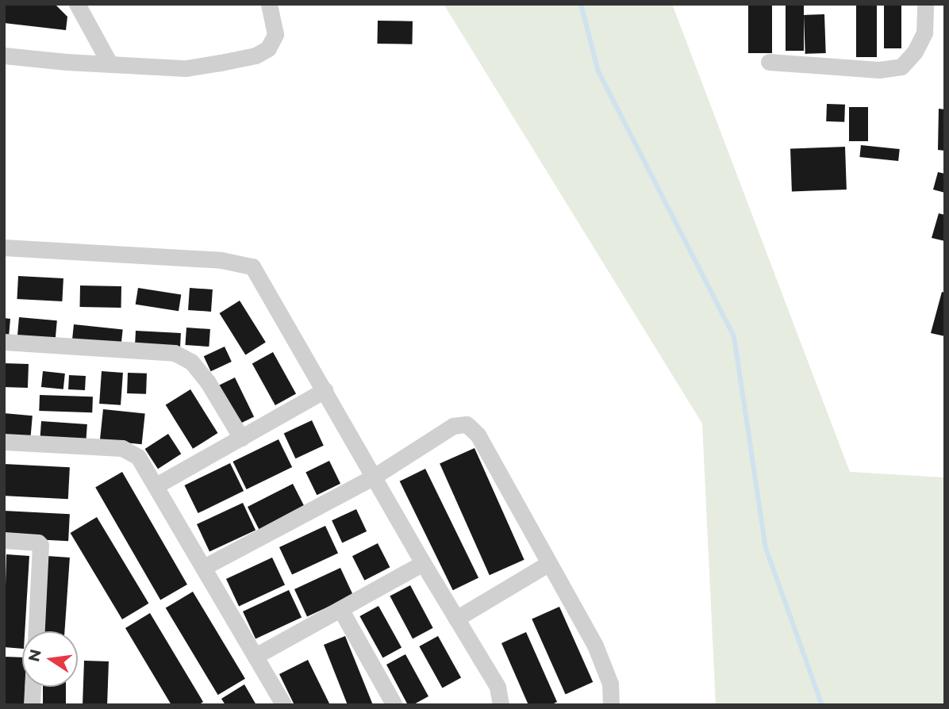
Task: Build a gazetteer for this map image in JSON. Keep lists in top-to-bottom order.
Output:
{
  "north": "left"
}
